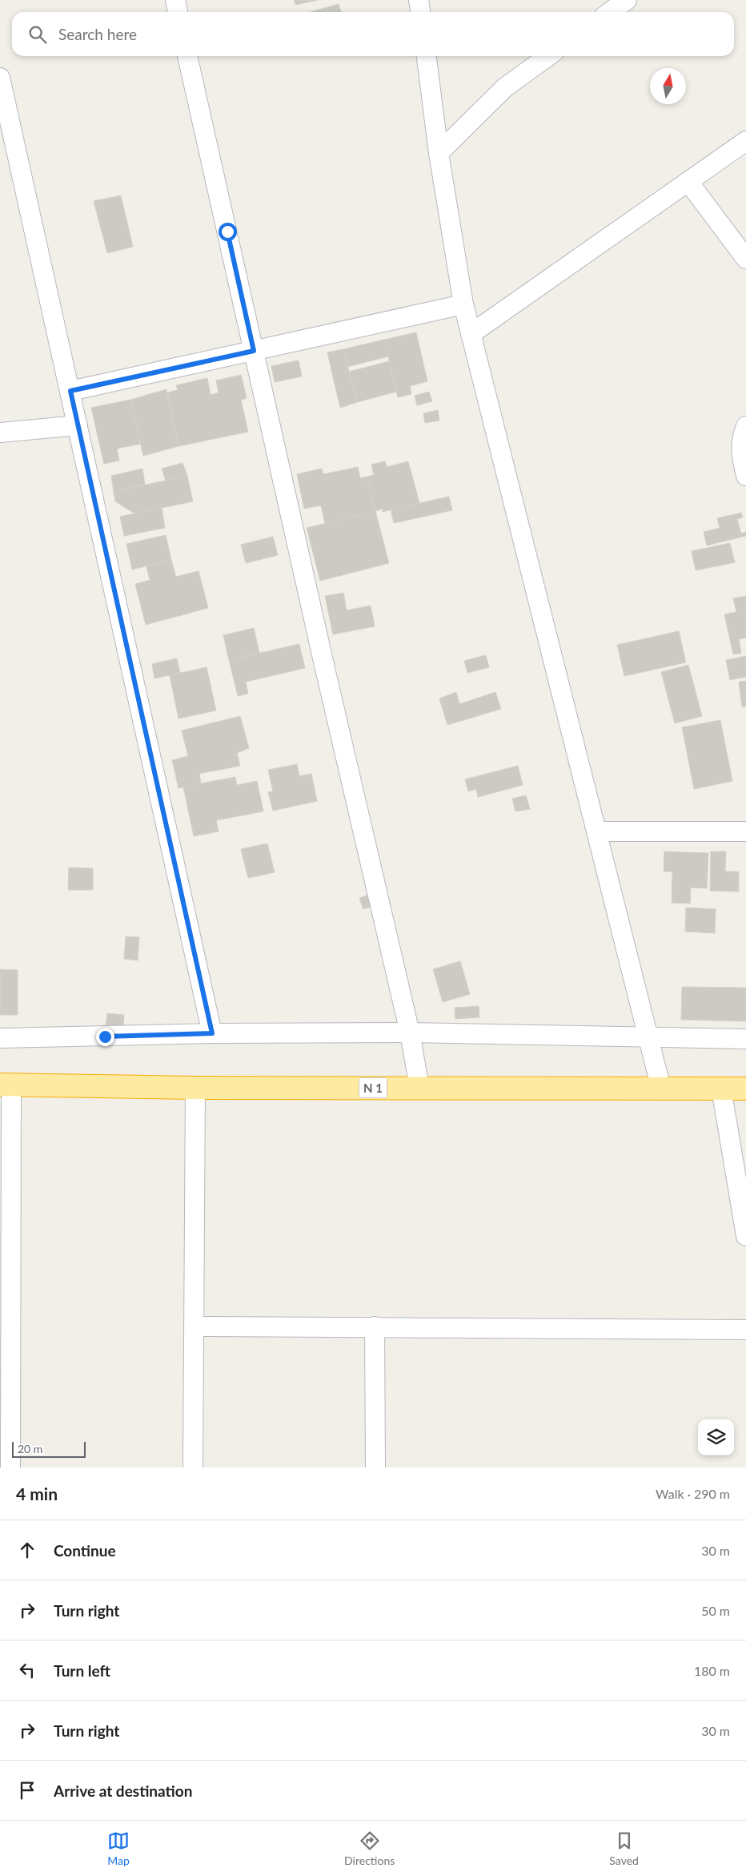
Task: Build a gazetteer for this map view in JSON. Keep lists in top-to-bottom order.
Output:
{
  "streets": {
    "highway": ["N 1"]
  },
  "scale_bar": "20 m",
  "north": "top",
  "page": {
    "search": "Search here",
    "scale": "20 m",
    "heading": ["4 min", "Walk · 290 m"],
    "list": [
      ["Continue", "30 m"],
      ["Turn right", "50 m"],
      ["Turn left", "180 m"],
      ["Turn right", "30 m"],
      "Arrive at destination"
    ],
    "nav": ["Map", "Directions", "Saved"]
  }
}
